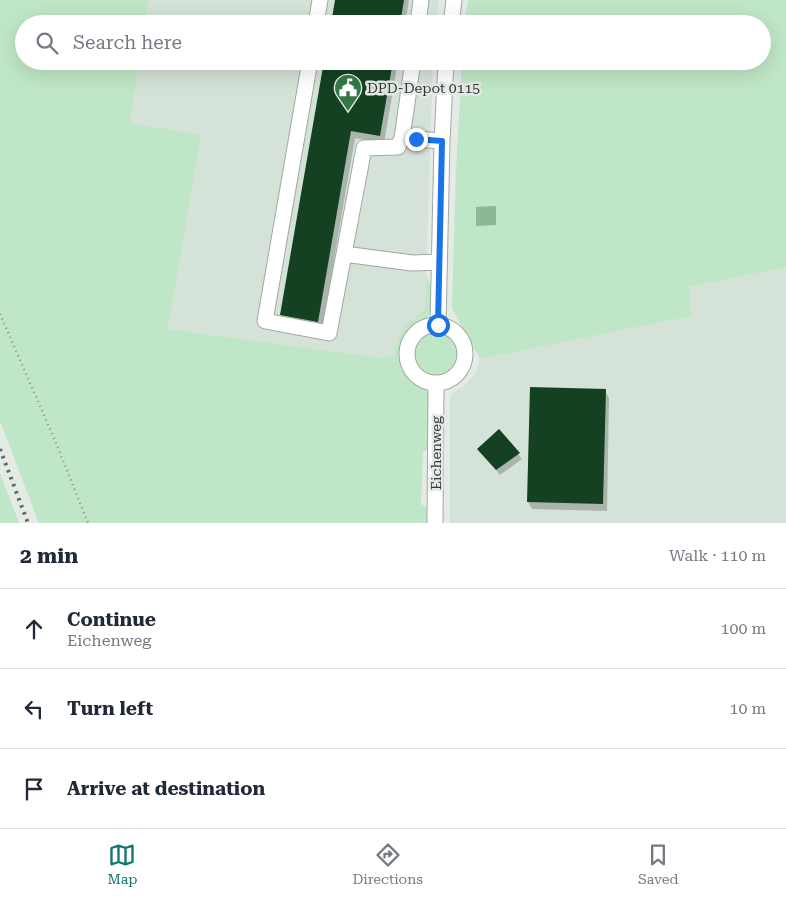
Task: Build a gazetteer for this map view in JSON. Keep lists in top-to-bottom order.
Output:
{
  "streets": {
    "street": ["Eichenweg"]
  },
  "places": {
    "public building": ["DPD-Depot 0115"]
  },
  "page": {
    "search": "Search here",
    "heading": ["2 min", "Walk · 110 m"],
    "list": [
      ["Continue", "Eichenweg", "100 m"],
      ["Turn left", "10 m"],
      "Arrive at destination"
    ],
    "nav": ["Map", "Directions", "Saved"]
  }
}
